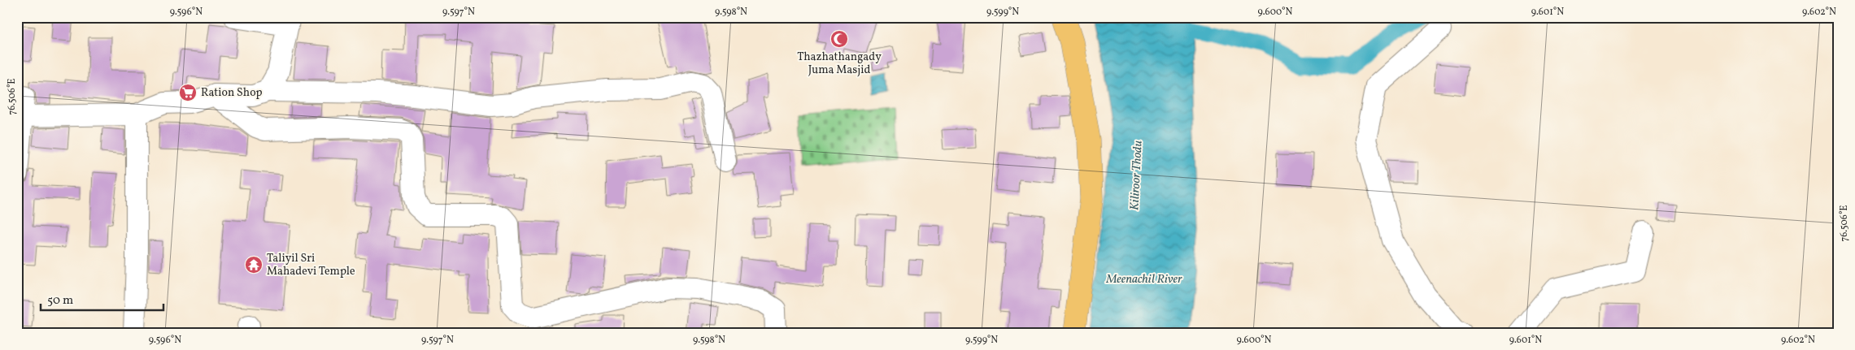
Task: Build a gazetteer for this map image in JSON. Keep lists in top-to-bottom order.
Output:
{
  "water": ["Kiliroor Thodu", "Meenachil River"],
  "places": {
    "mosque": ["Thazhathangady Juma Masjid"],
    "supermarket": ["Ration Shop"],
    "temple": ["Taliyil Sri Mahadevi Temple"]
  },
  "scale_bar": "50 m",
  "coordinates": [
    "9.596°N",
    "9.597°N",
    "9.598°N",
    "9.599°N",
    "9.600°N",
    "9.601°N",
    "9.602°N",
    "76.506°E"
  ]
}
